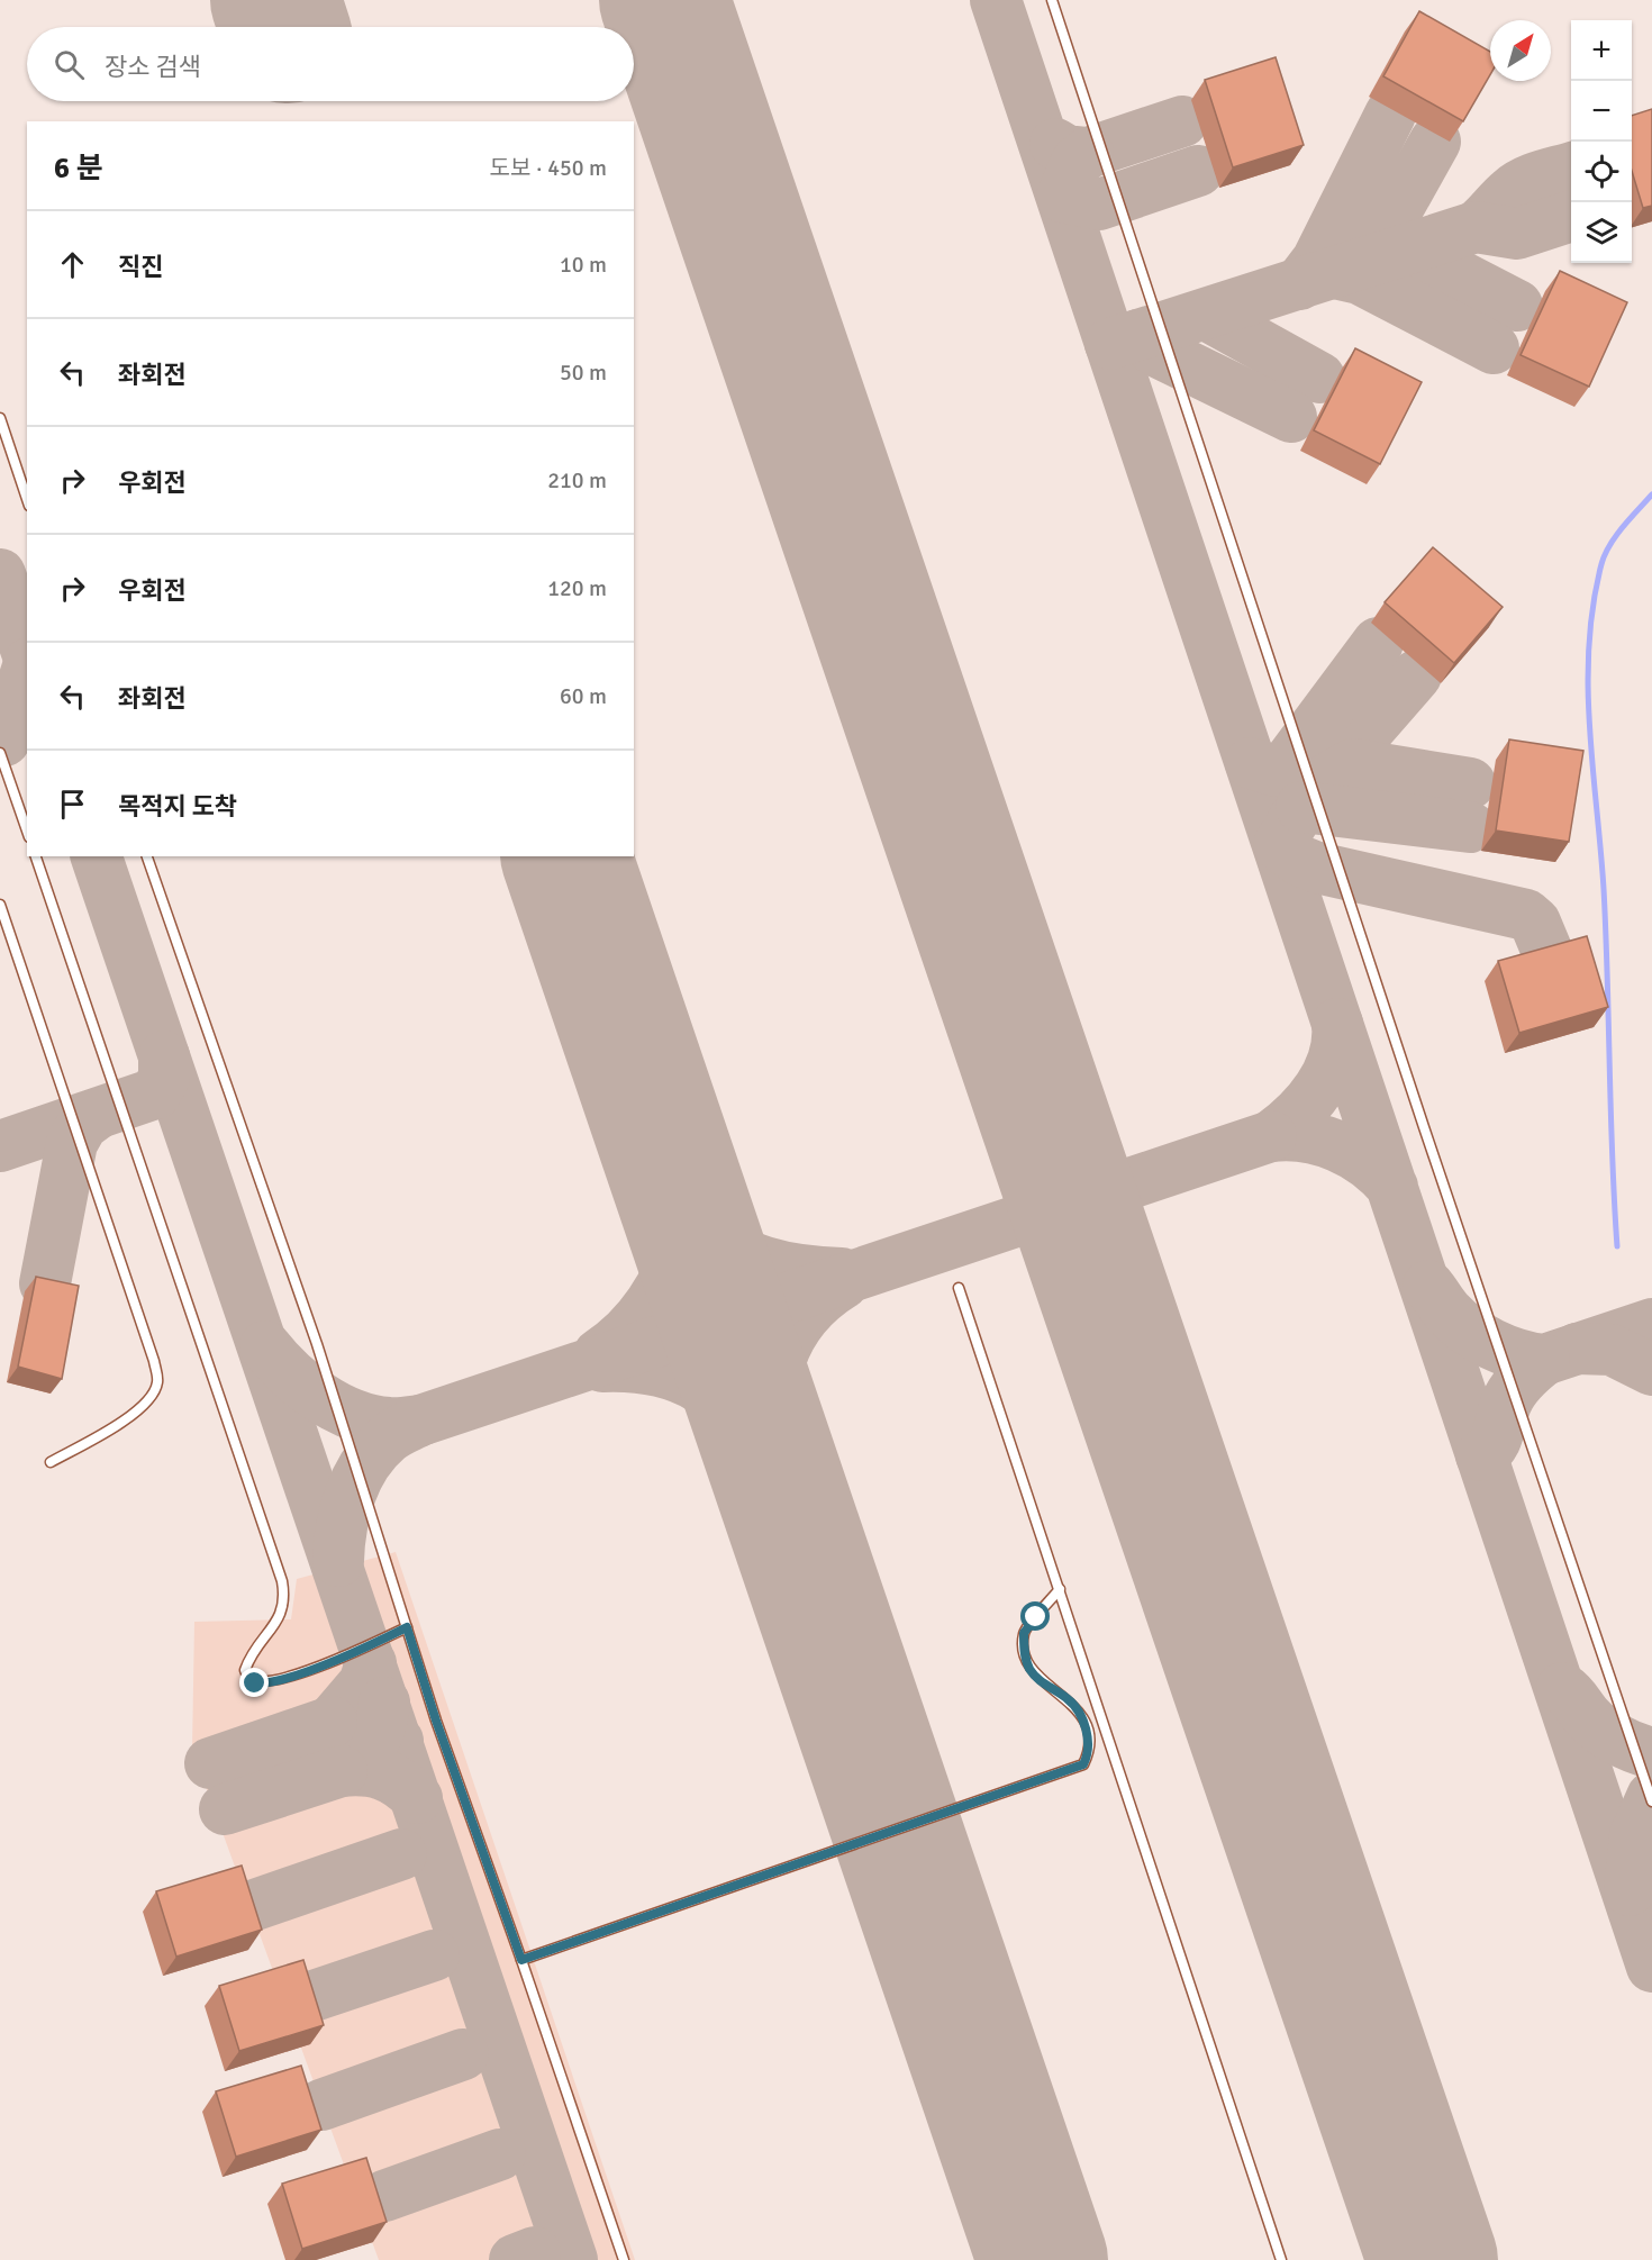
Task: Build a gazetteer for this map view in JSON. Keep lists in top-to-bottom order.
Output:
{
  "north": "top right",
  "page": {
    "map_buttons": ["+", "−"],
    "search": "장소 검색",
    "heading": ["6 분", "도보 · 450 m"],
    "list": [
      ["직진", "10 m"],
      ["좌회전", "50 m"],
      ["우회전", "210 m"],
      ["우회전", "120 m"],
      ["좌회전", "60 m"],
      "목적지 도착"
    ]
  }
}
